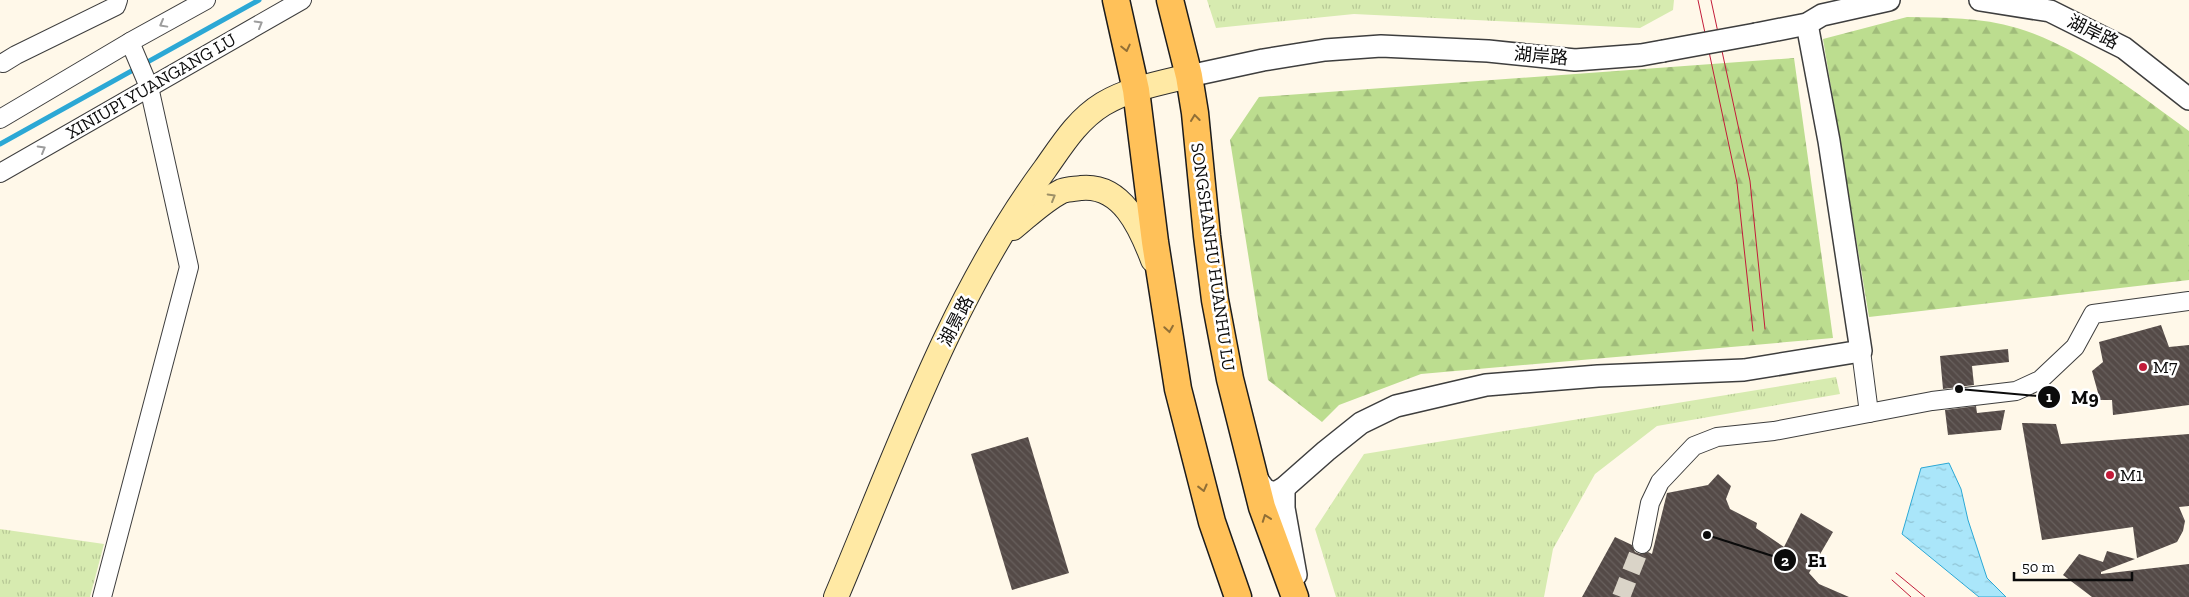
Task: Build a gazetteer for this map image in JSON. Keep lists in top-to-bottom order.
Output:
{
  "streets": {
    "main road": ["SONGSHANHU HUANHU LU", "湖景路"],
    "street": ["湖岸路", "XINIUPI YUANGANG LU"]
  },
  "crossings": [
    ["湖岸路", "SONGSHANHU HUANHU LU"],
    ["湖岸路", "湖景路"],
    ["SONGSHANHU HUANHU LU", "湖景路"]
  ],
  "places": [
    "M7",
    "M9",
    "M1",
    "E1"
  ],
  "scale_bar": "50 m"
}
